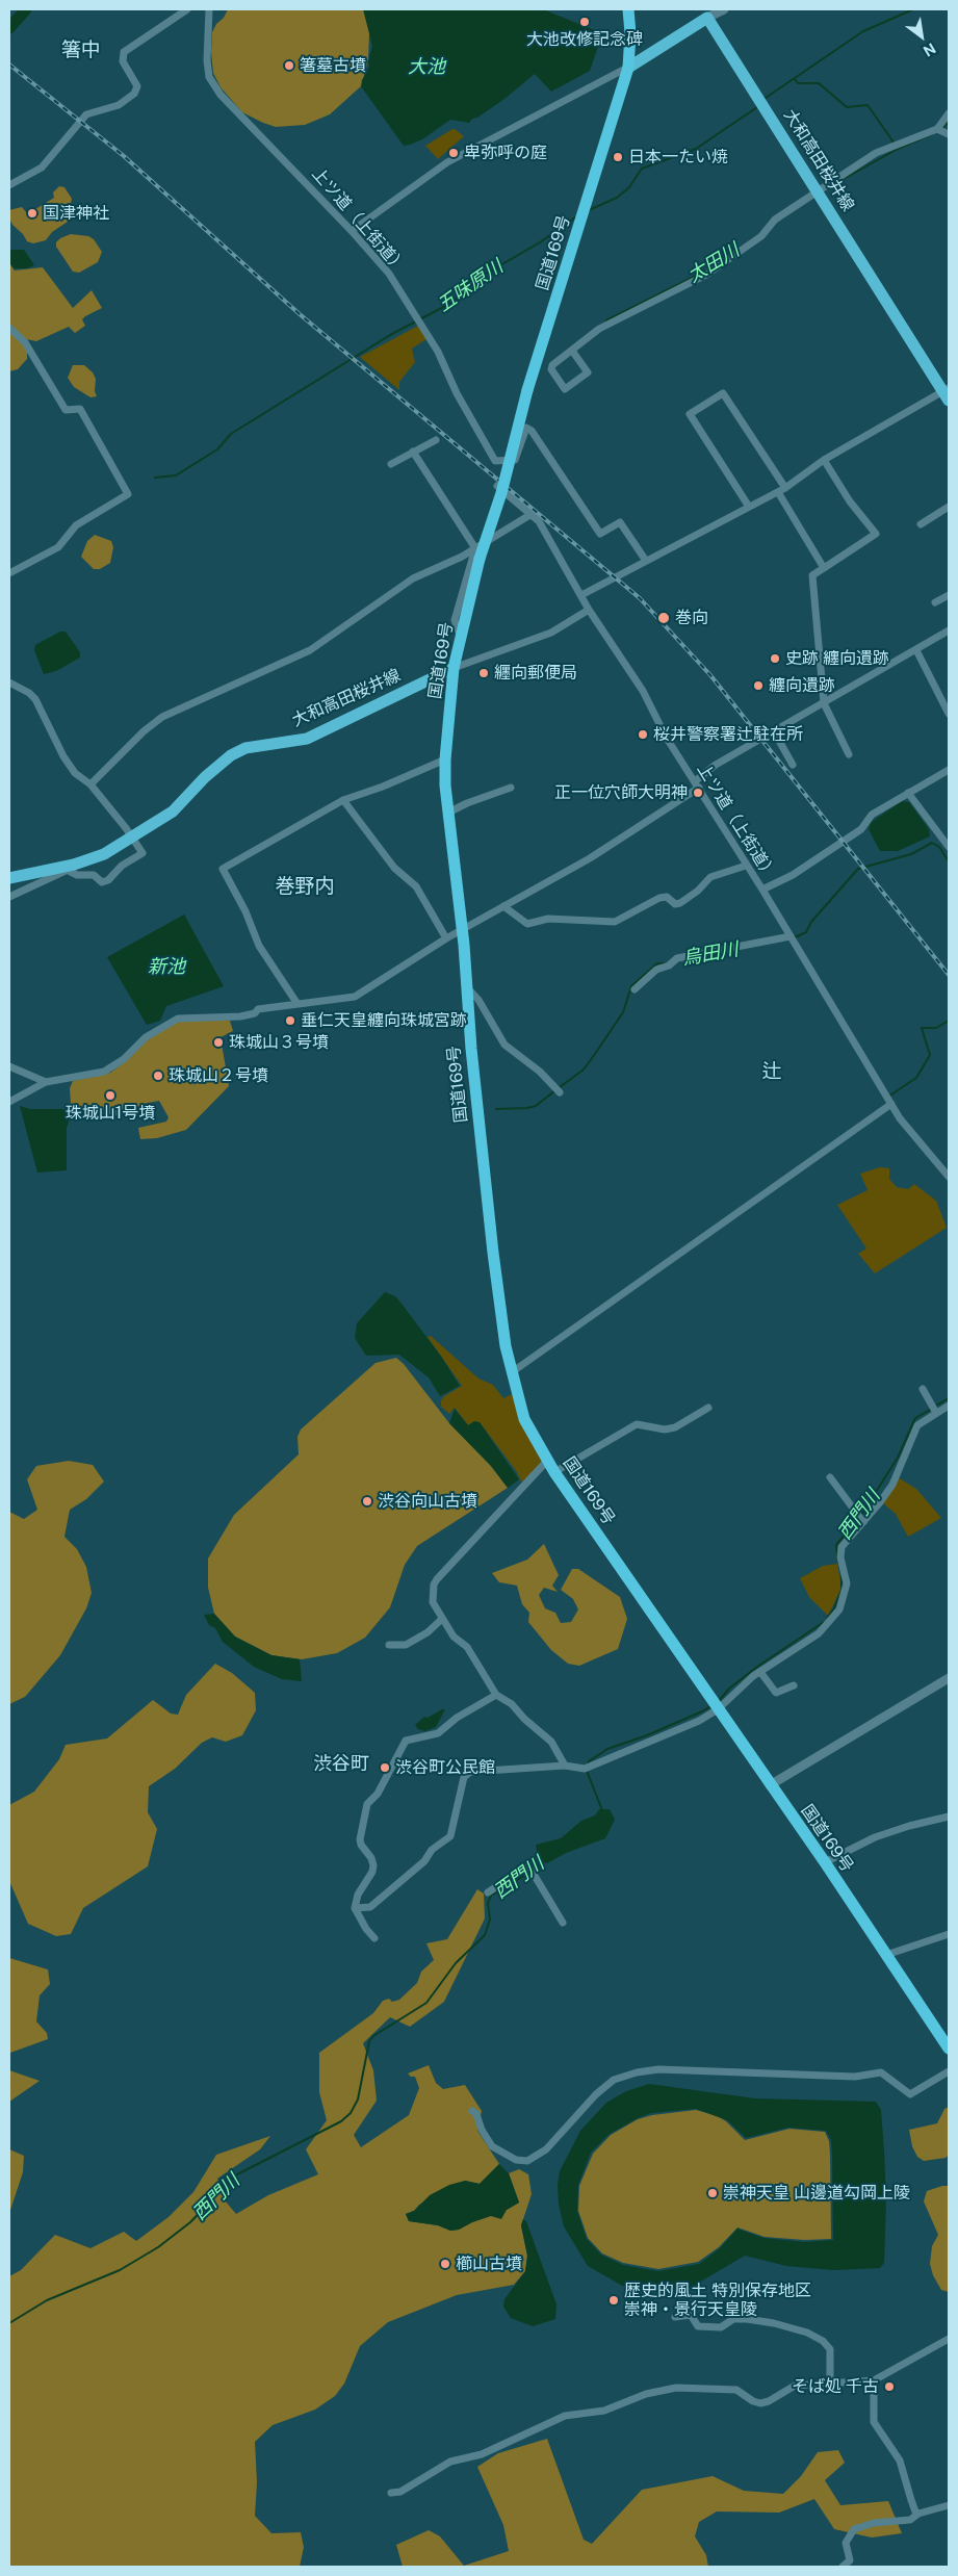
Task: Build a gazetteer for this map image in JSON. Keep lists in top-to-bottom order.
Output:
{
  "streets": {
    "highway": ["国道169号"],
    "main road": ["大和高田桜井線"],
    "street": ["上ツ道（上街道）"]
  },
  "crossings": [
    ["大和高田桜井線", "国道169号"]
  ],
  "districts": [
    "箸中",
    "巻野内",
    "辻",
    "渋谷町"
  ],
  "water": [
    "大池",
    "太田川",
    "五味原川",
    "烏田川",
    "新池",
    "西門川"
  ],
  "places": [
    "大池改修記念碑",
    "箸墓古墳",
    "卑弥呼の庭",
    "日本一たい焼",
    "国津神社",
    "巻向",
    "史跡 纏向遺跡",
    "纒向郵便局",
    "纏向遺跡",
    "桜井警察署辻駐在所",
    "正一位穴師大明神",
    "垂仁天皇纏向珠城宮跡",
    "珠城山３号墳",
    "珠城山２号墳",
    "珠城山1号墳",
    "渋谷向山古墳",
    "渋谷町公民館",
    "崇神天皇 山邊道勾岡上陵",
    "櫛山古墳",
    "歴史的風土 特別保存地区 崇神・景行天皇陵",
    "そば処 千古"
  ],
  "north": "bottom right"
}
